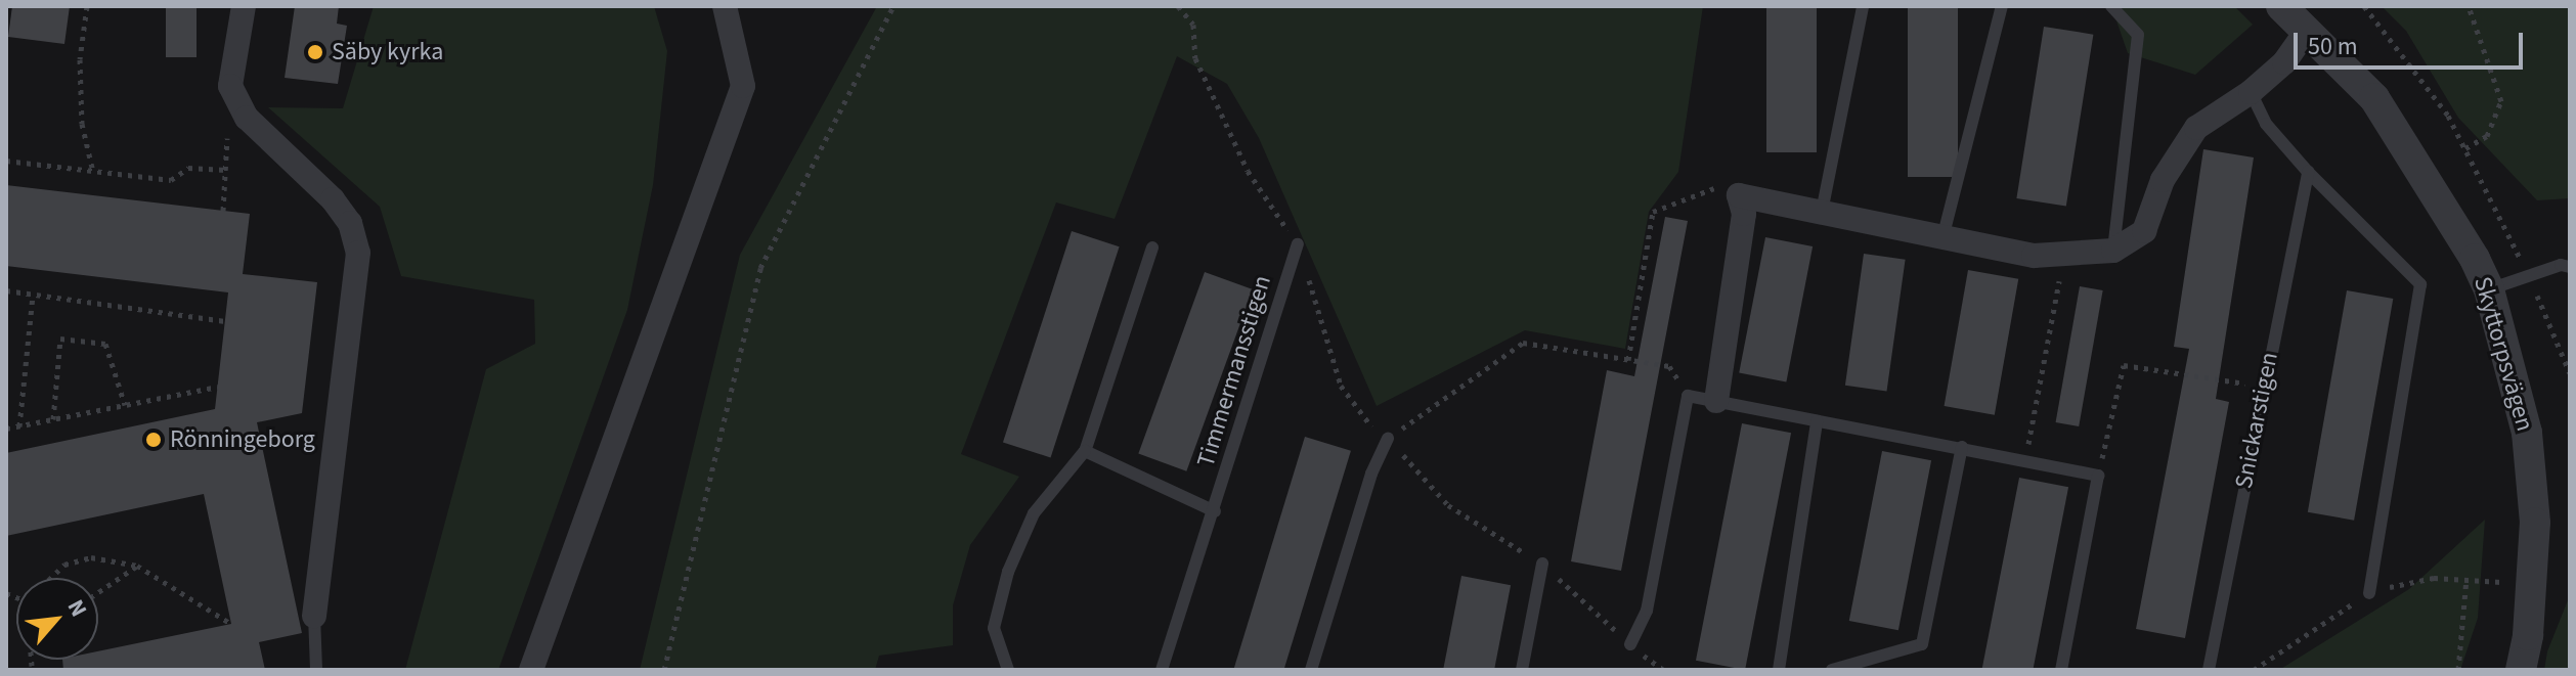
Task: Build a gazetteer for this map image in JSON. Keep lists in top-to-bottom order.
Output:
{
  "streets": {
    "street": ["Skyttorpsvägen"],
    "lane": ["Timmermansstigen", "Snickarstigen"]
  },
  "places": ["Säby kyrka", "Rönningeborg"],
  "scale_bar": "50 m",
  "north": "top right"
}
